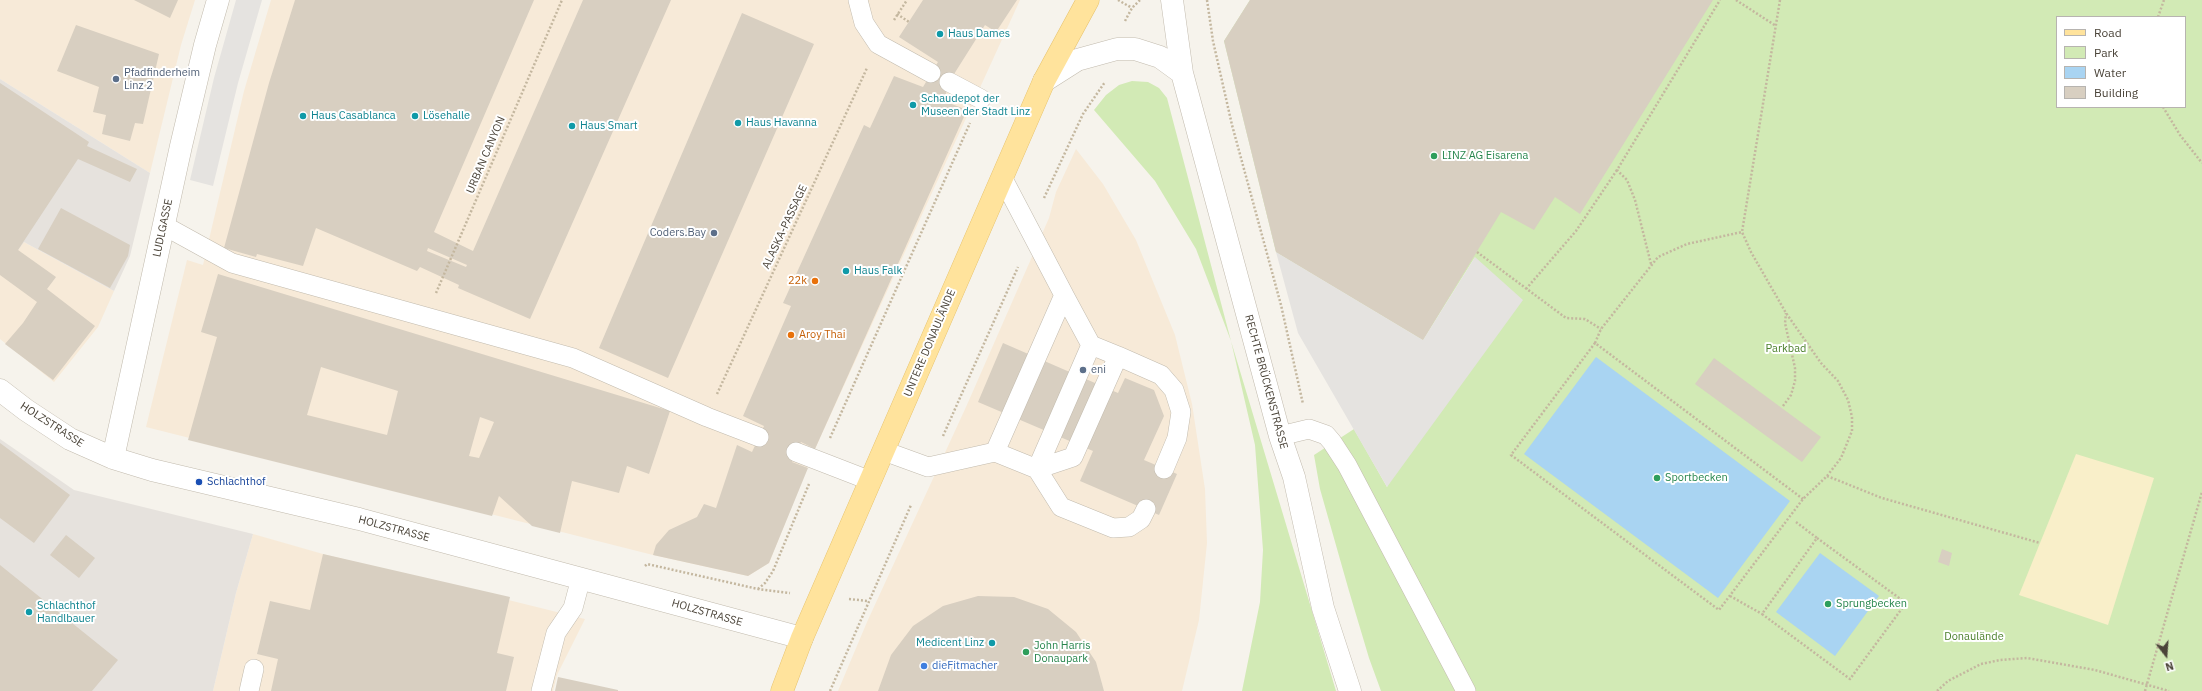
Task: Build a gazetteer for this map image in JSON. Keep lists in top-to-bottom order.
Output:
{
  "streets": {
    "main road": ["UNTERE DONAULÄNDE"],
    "street": ["LUDLGASSE", "RECHTE BRÜCKENSTRASSE", "HOLZSTRASSE"],
    "path": ["URBAN CANYON", "ALASKA-PASSAGE"]
  },
  "crossings": [
    ["LUDLGASSE", "HOLZSTRASSE"],
    ["UNTERE DONAULÄNDE", "HOLZSTRASSE"]
  ],
  "parks": ["Parkbad", "Donaulände"],
  "places": [
    "Haus Dames",
    "Pfadfinderheim Linz 2",
    "Schaudepot der Museen der Stadt Linz",
    "Haus Casablanca",
    "Lösehalle",
    "Haus Havanna",
    "Haus Smart",
    "LINZ AG Eisarena",
    "Coders.Bay",
    "Haus Falk",
    "22k",
    "Aroy Thai",
    "eni",
    "Sportbecken",
    "Schlachthof",
    "Sprungbecken",
    "Schlachthof Handlbauer",
    "Medicent Linz",
    "John Harris Donaupark",
    "dieFitmacher"
  ],
  "legend": [
    "Road",
    "Park",
    "Water",
    "Building"
  ],
  "north": "bottom"
}
